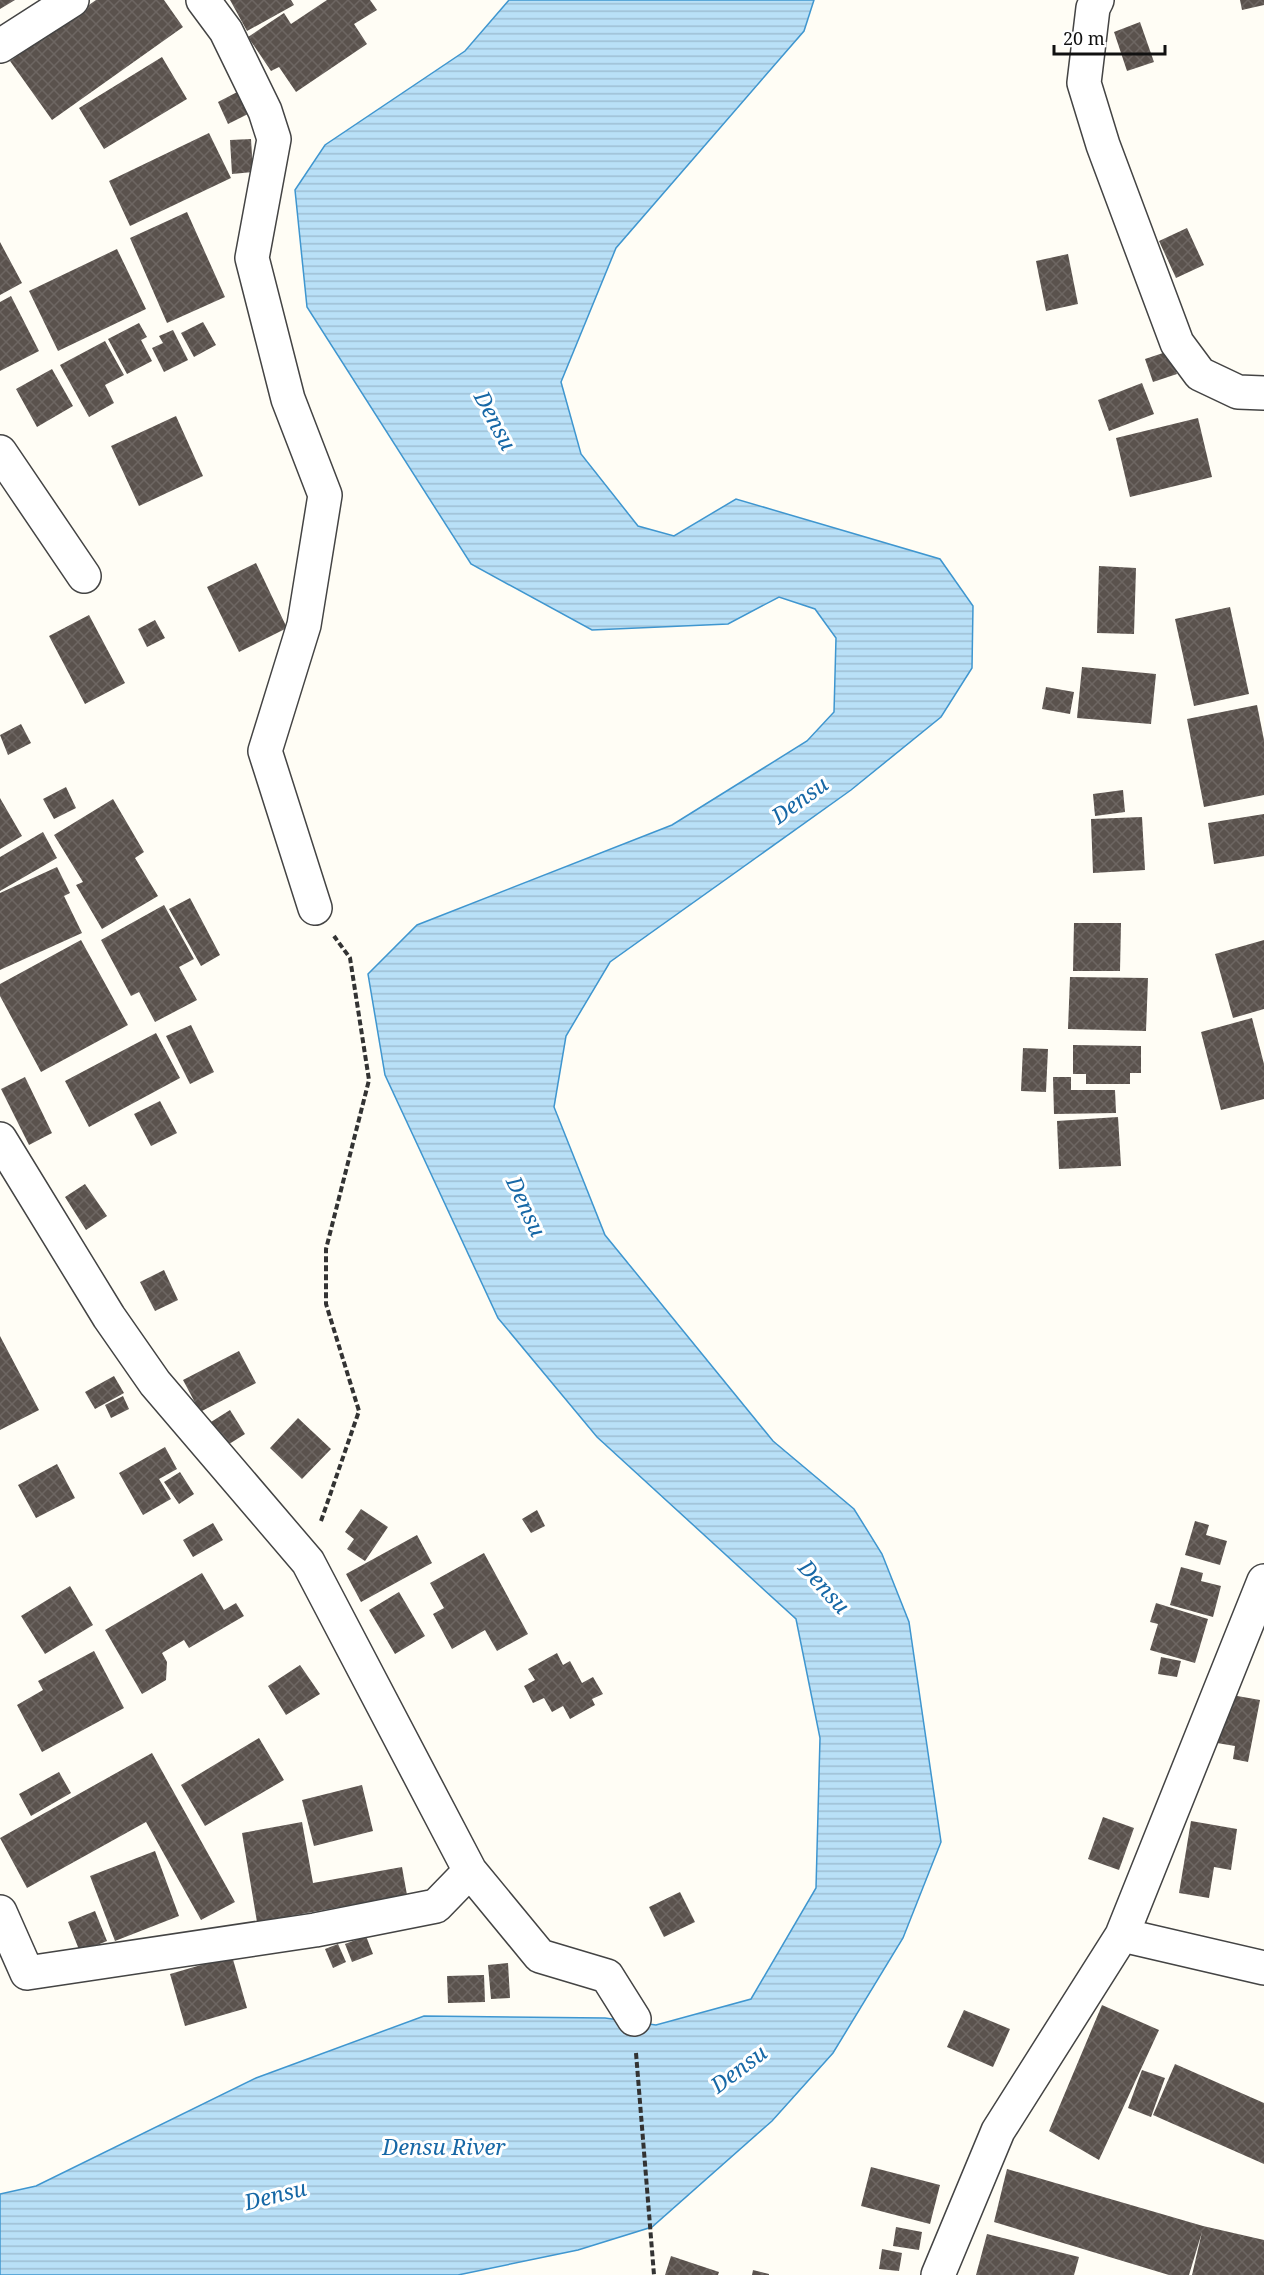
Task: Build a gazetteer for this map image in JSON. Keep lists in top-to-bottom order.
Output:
{
  "water": ["Densu", "Densu River"],
  "scale_bar": "20 m"
}
